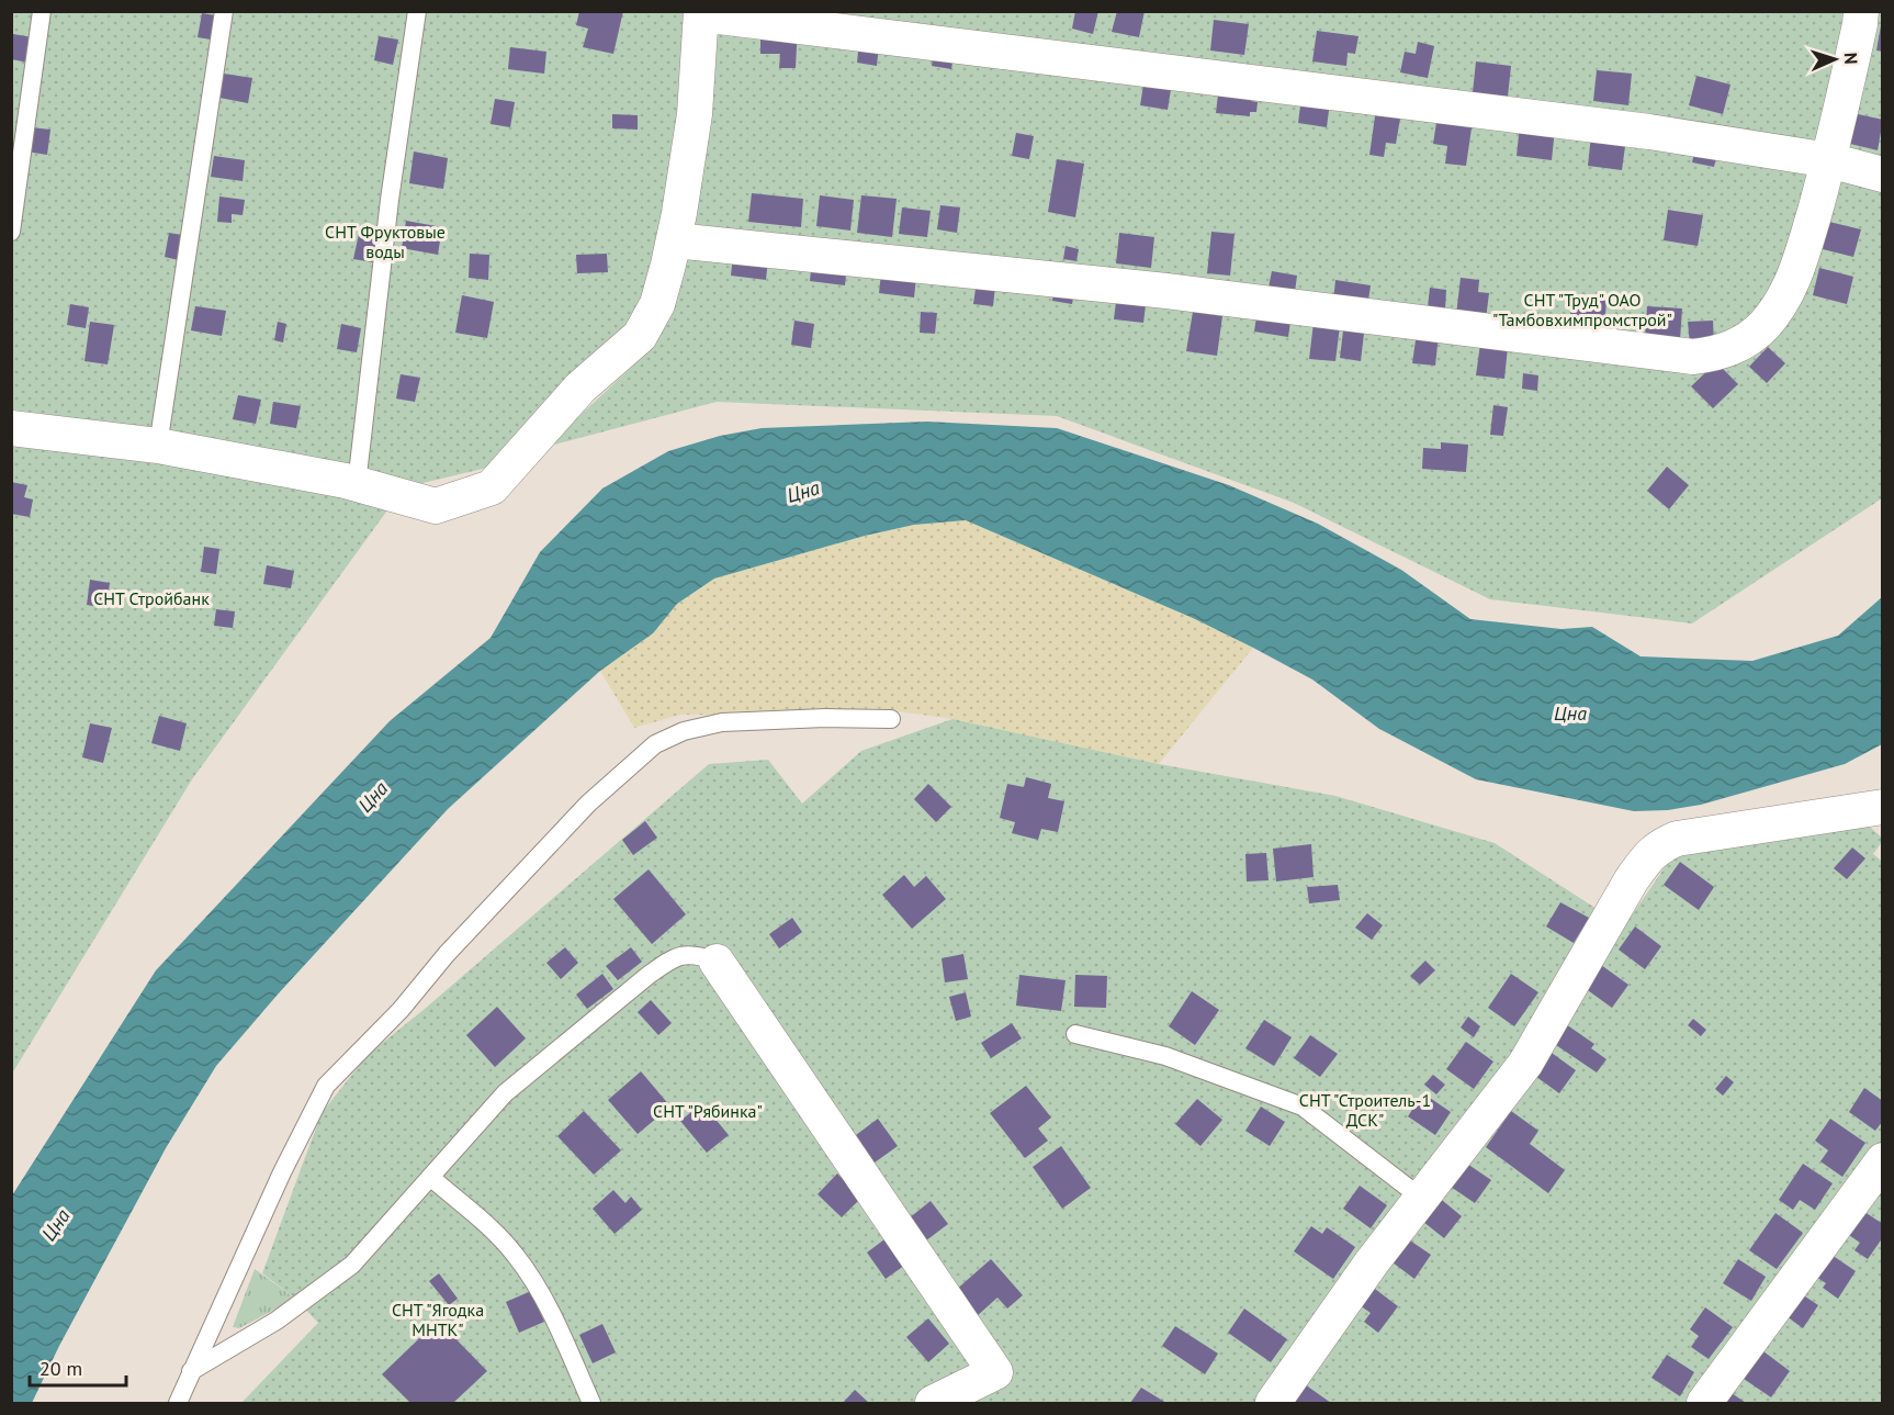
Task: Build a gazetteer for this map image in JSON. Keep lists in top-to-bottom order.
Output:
{
  "water": ["Цна"],
  "parks": [
    "СНТ Фруктовые воды",
    "СНТ \"Труд\" ОАО \"Тамбовхимпромстрой\"",
    "СНТ Стройбанк",
    "СНТ \"Строитель-1 ДСК\"",
    "СНТ \"Рябинка\"",
    "СНТ \"Ягодка МНТК\""
  ],
  "scale_bar": "20 m",
  "north": "right"
}
